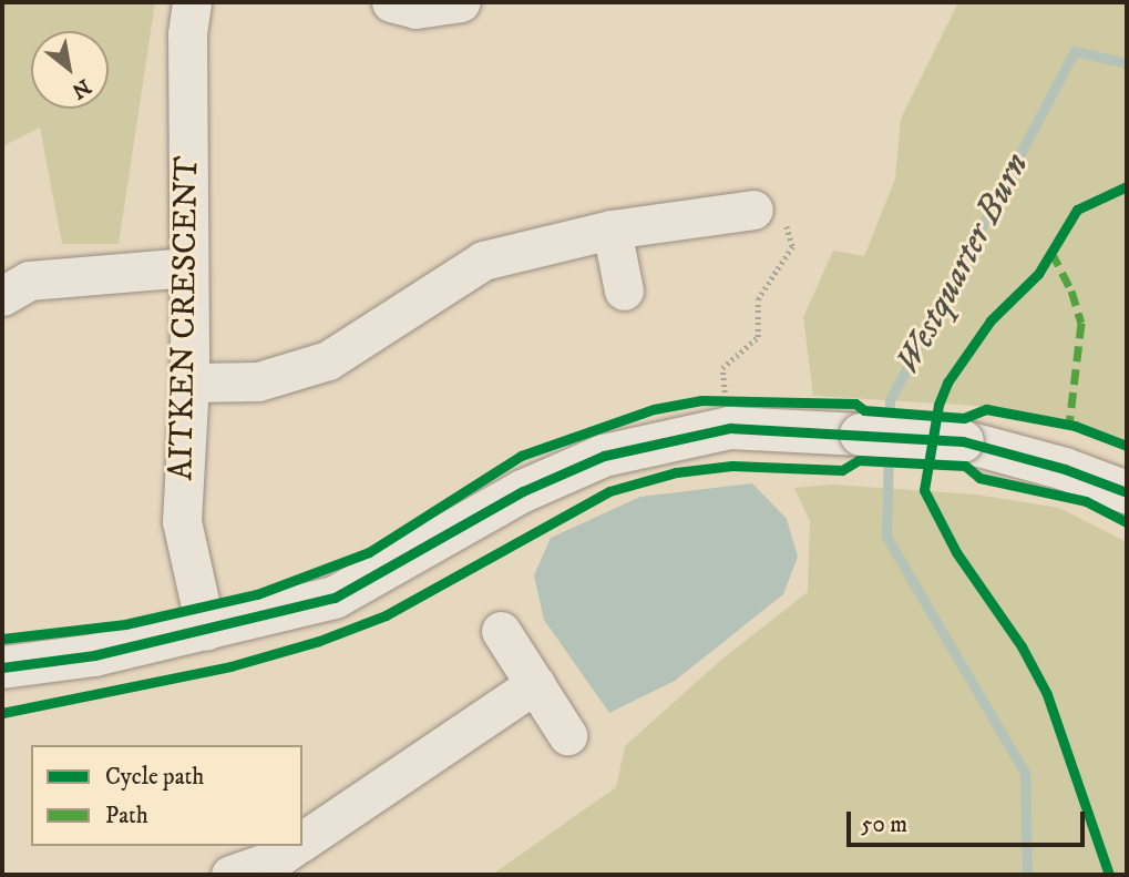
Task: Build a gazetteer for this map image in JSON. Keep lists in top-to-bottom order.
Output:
{
  "streets": {
    "street": ["AITKEN CRESCENT"]
  },
  "water": ["Westquarter Burn"],
  "legend": ["Cycle path", "Path"],
  "scale_bar": "50 m",
  "north": "bottom right"
}
